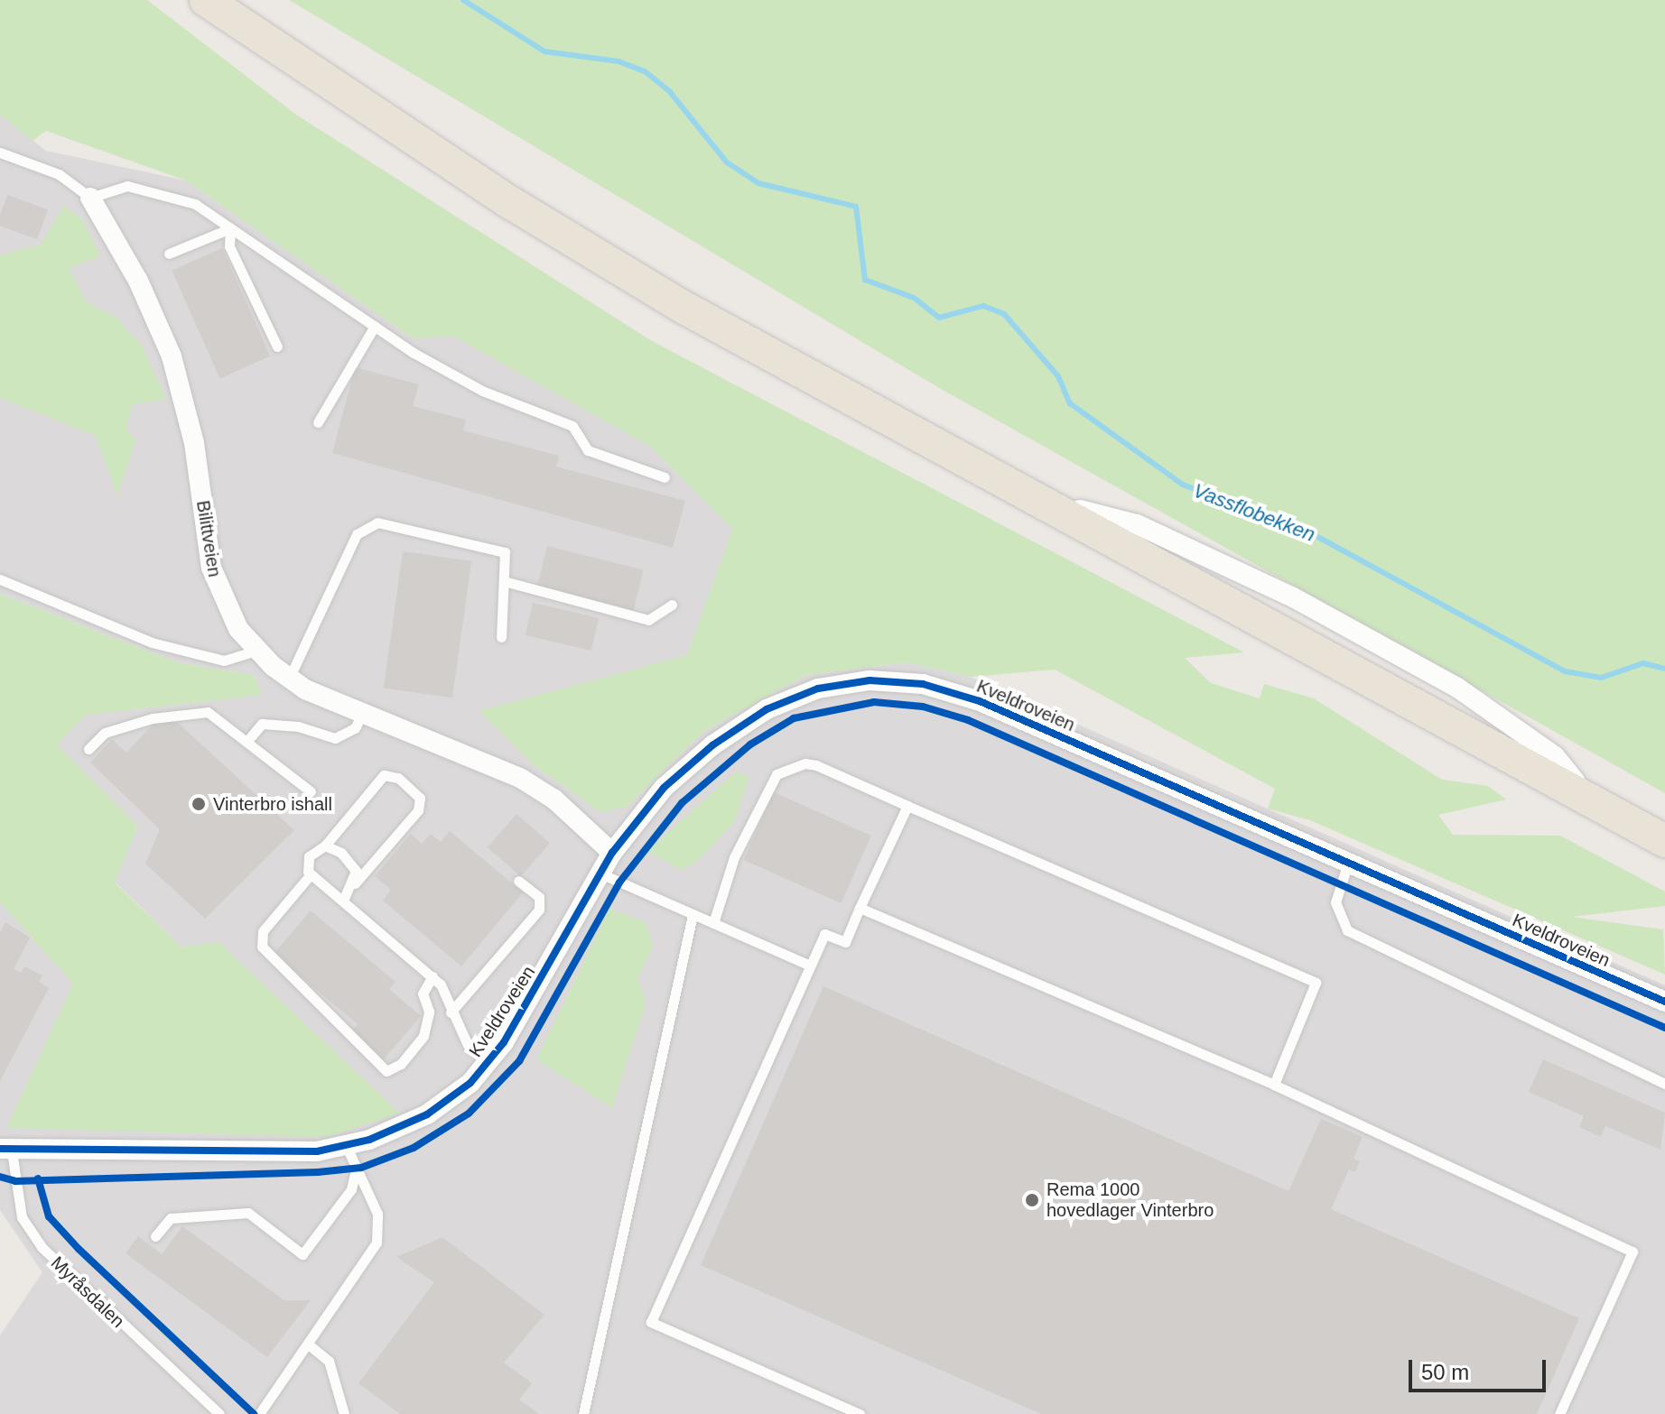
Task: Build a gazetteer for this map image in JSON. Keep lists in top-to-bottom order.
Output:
{
  "streets": {
    "street": ["Bilittveien", "Kveldroveien"],
    "lane": ["Myråsdalen"]
  },
  "crossings": [
    ["Bilittveien", "Kveldroveien"],
    ["Kveldroveien", "Myråsdalen"]
  ],
  "water": ["Vassflobekken"],
  "places": ["Vinterbro ishall", "Rema 1000 hovedlager Vinterbro"],
  "scale_bar": "50 m"
}
